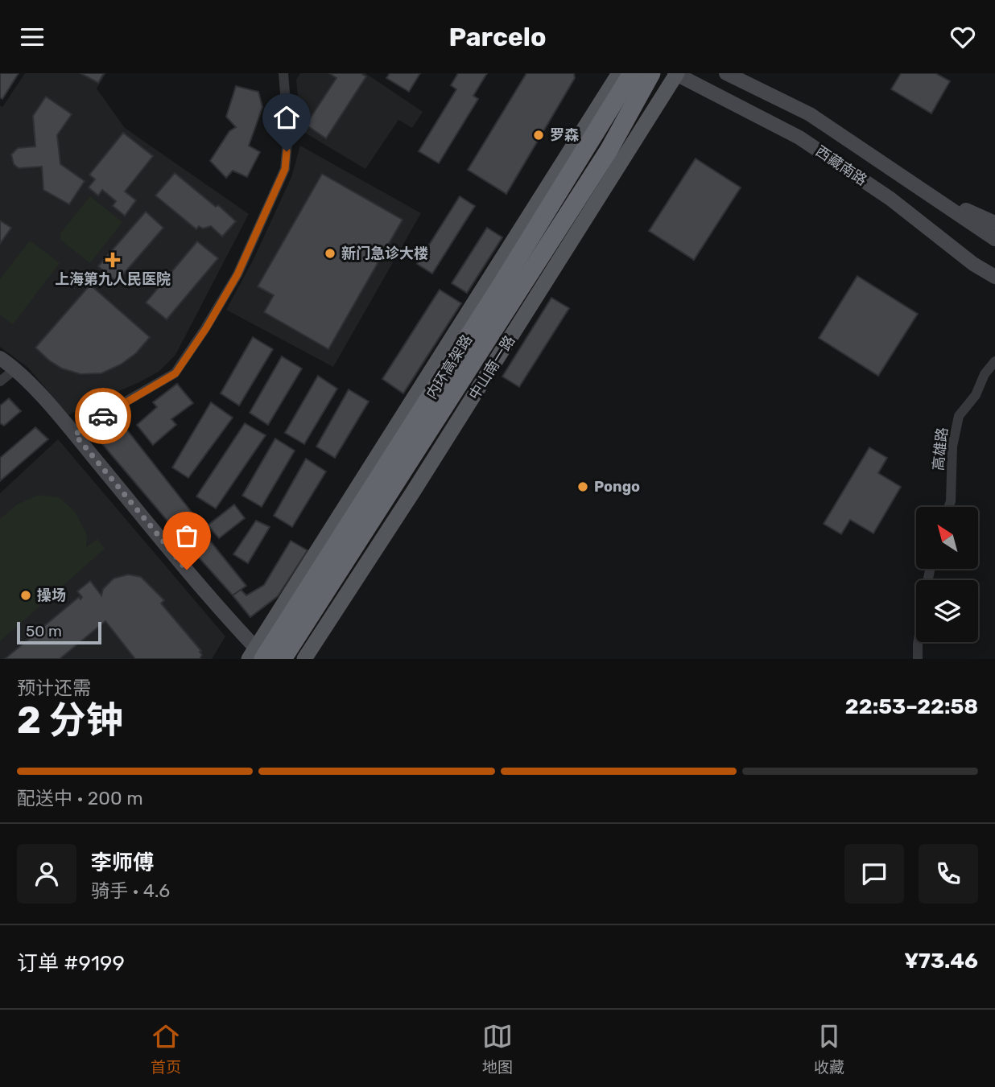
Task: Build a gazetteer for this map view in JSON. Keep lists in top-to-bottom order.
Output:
{
  "streets": {
    "highway": ["内环高架路"],
    "main road": ["西藏南路", "中山南一路"],
    "street": ["高雄路"]
  },
  "crossings": [
    ["西藏南路", "中山南一路"]
  ],
  "places": {
    "other": [
      "罗森",
      "新门急诊大楼",
      "Pongo",
      "操场"
    ],
    "health": ["上海第九人民医院"]
  },
  "scale_bar": "50 m",
  "north": "top left",
  "page": {
    "header": "Parcelo",
    "scale": "50 m",
    "heading": ["2 分钟", "预计还需", "22:53–22:58"],
    "panel": [
      "李师傅",
      "骑手 · 4.6",
      "订单 #9199",
      "¥73.46"
    ],
    "bar": "配送中 · 200 m",
    "tabs": ["首页", "地图", "收藏"]
  }
}
